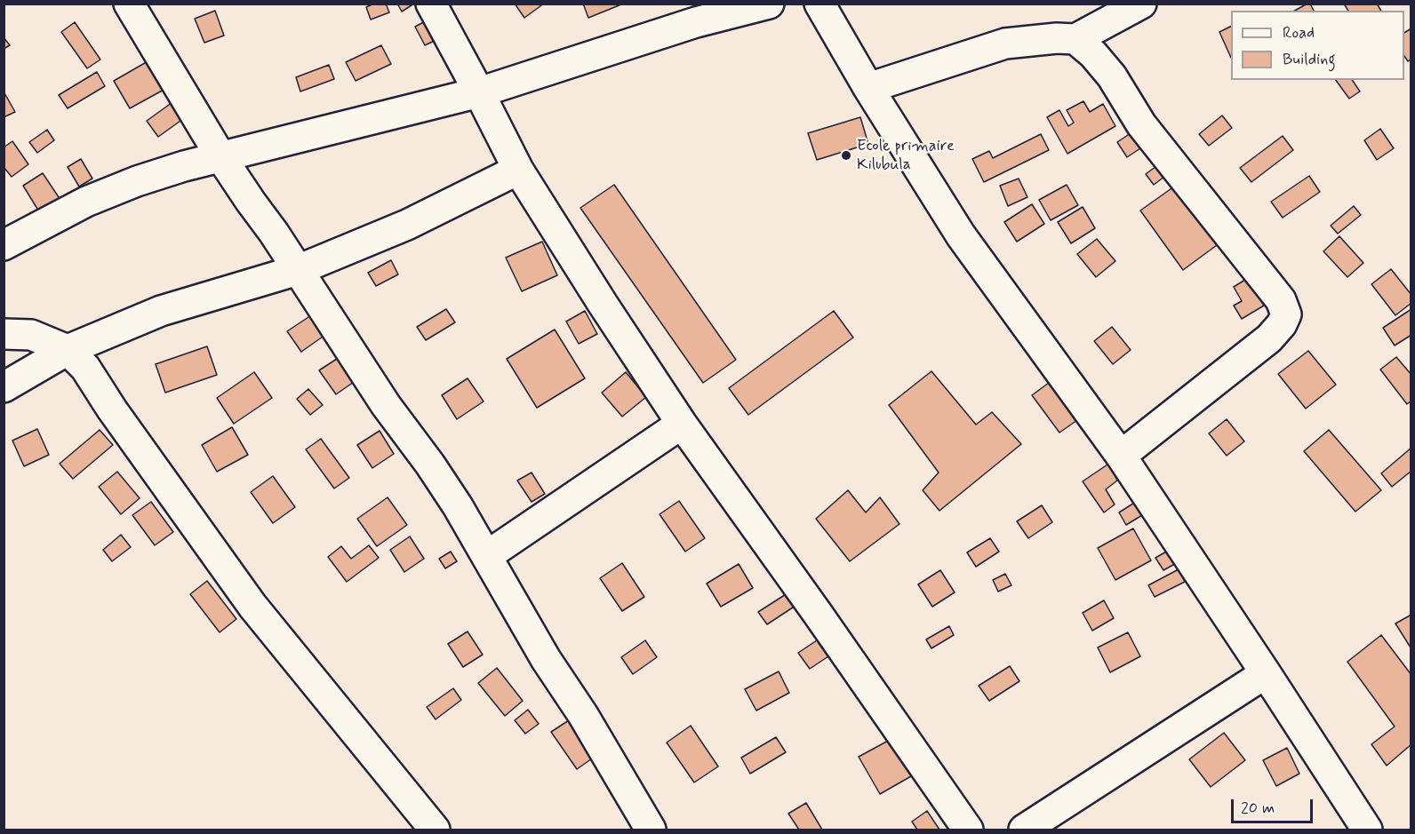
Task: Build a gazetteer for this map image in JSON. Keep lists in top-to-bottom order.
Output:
{
  "places": ["Ecole primaire Kilubula"],
  "legend": ["Road", "Building"],
  "scale_bar": "20 m"
}
